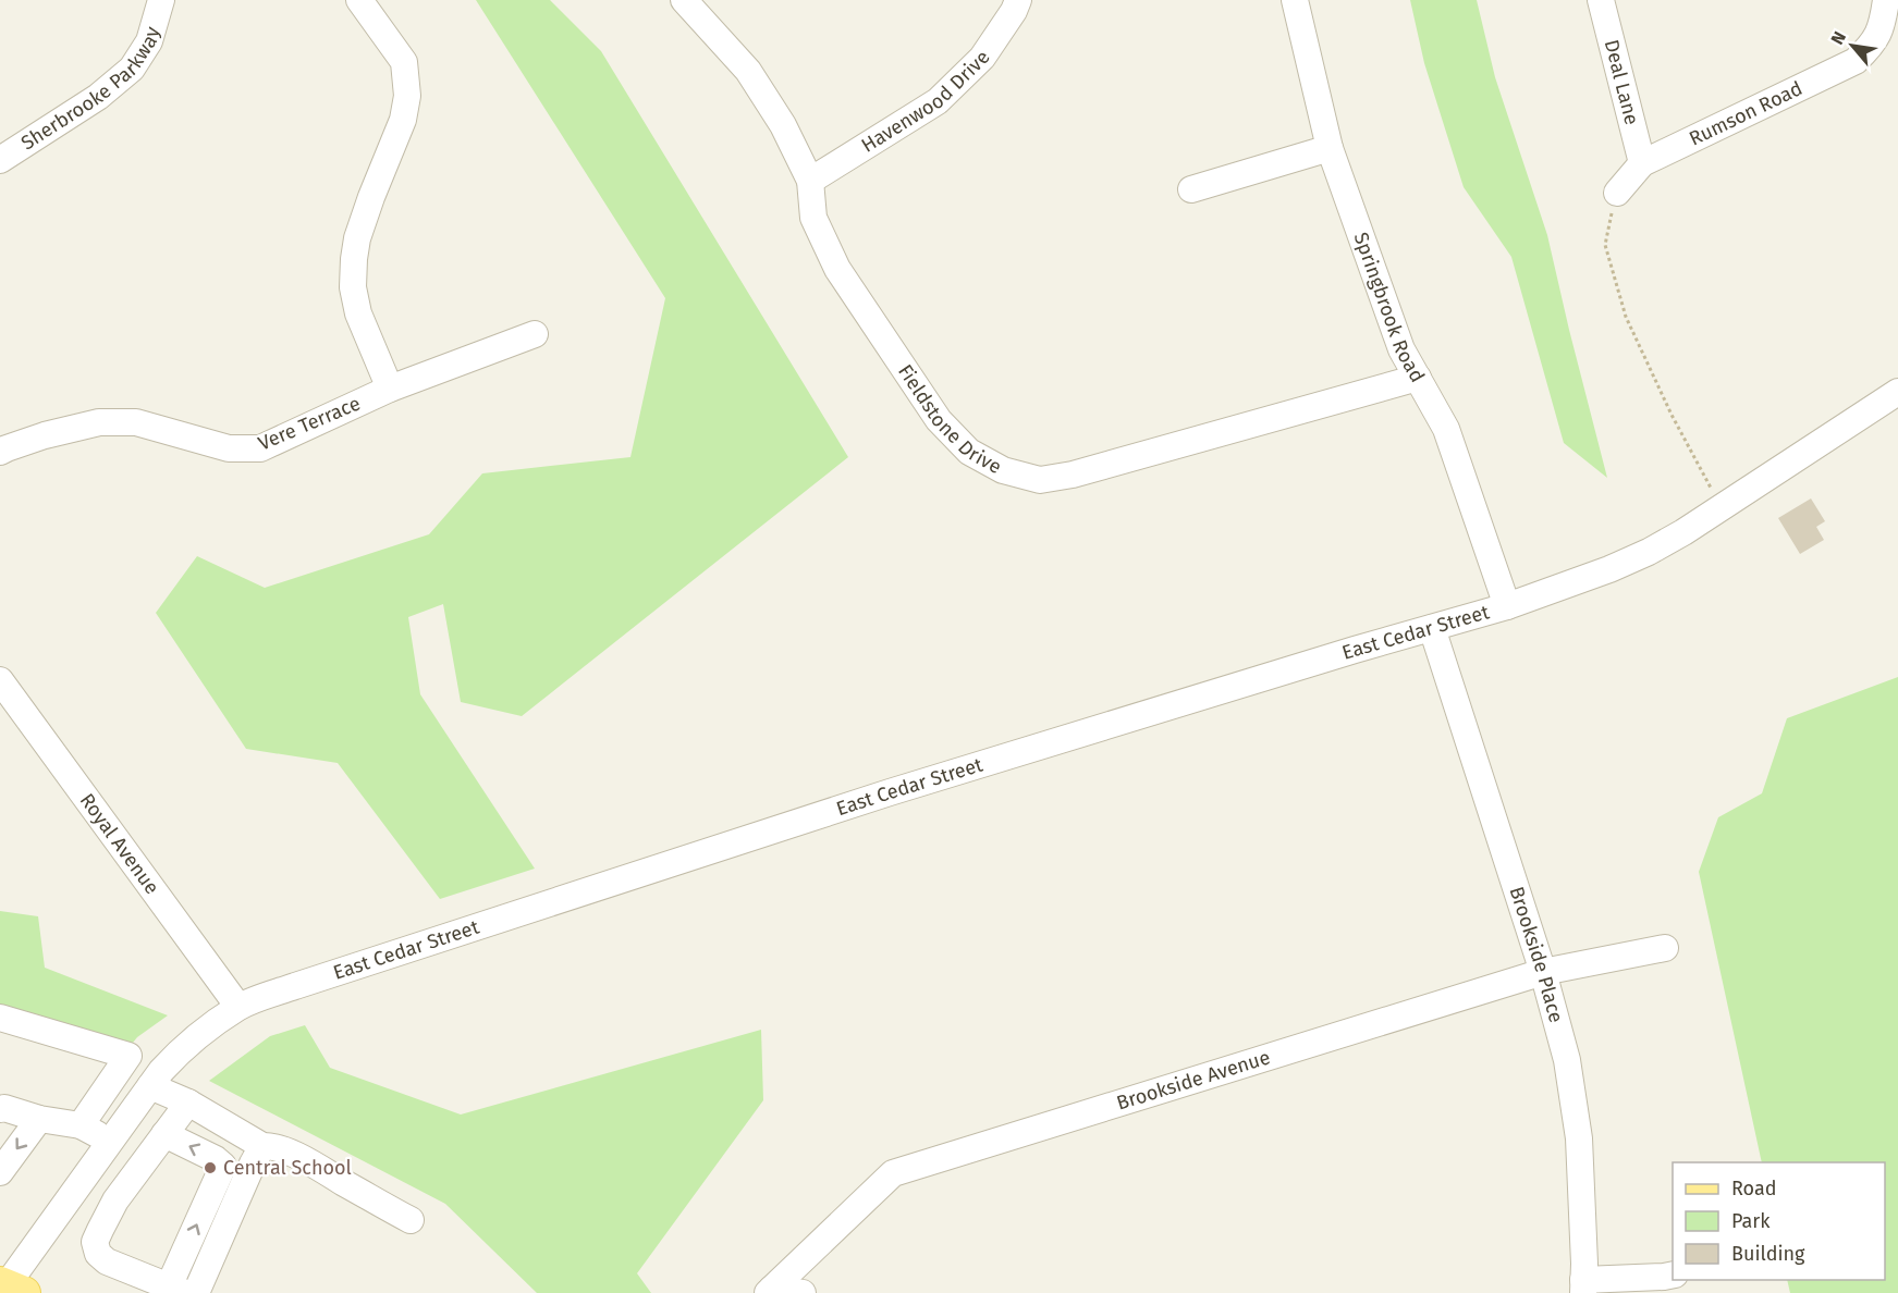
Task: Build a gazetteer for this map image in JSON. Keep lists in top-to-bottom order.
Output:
{
  "streets": {
    "street": [
      "Deal Lane",
      "Sherbrooke Parkway",
      "Havenwood Drive",
      "Rumson Road",
      "Springbrook Road",
      "Fieldstone Drive",
      "Vere Terrace",
      "East Cedar Street",
      "Royal Avenue",
      "Brookside Place",
      "Brookside Avenue"
    ]
  },
  "crossings": [
    ["Deal Lane", "Rumson Road"],
    ["Havenwood Drive", "Fieldstone Drive"],
    ["Springbrook Road", "Fieldstone Drive"],
    ["Springbrook Road", "East Cedar Street"],
    ["East Cedar Street", "Royal Avenue"],
    ["East Cedar Street", "Brookside Place"],
    ["Brookside Place", "Brookside Avenue"]
  ],
  "places": ["Central School"],
  "legend": ["Road", "Park", "Building"],
  "north": "top left"
}
